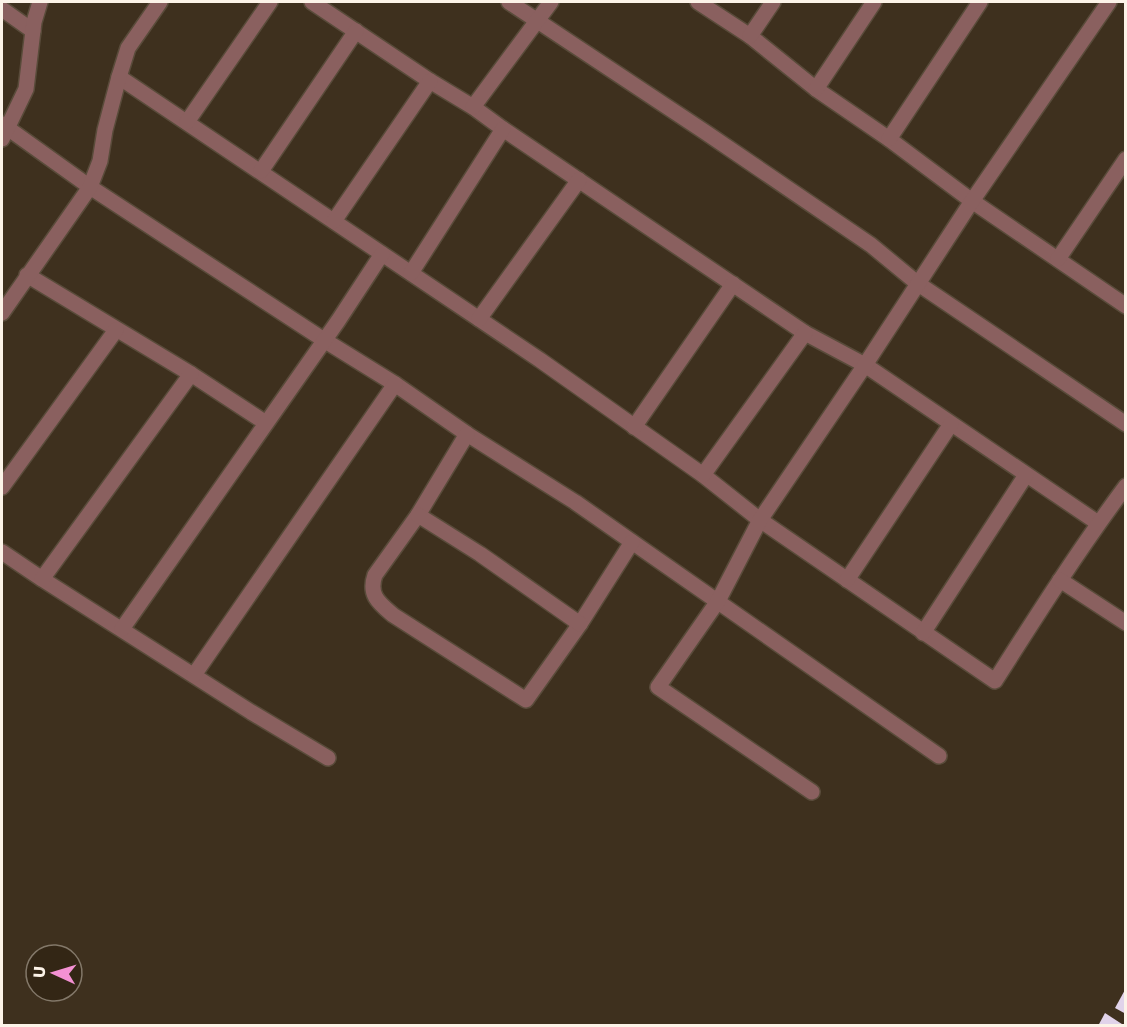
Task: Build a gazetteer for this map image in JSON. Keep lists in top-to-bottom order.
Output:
{
  "north": "left"
}
